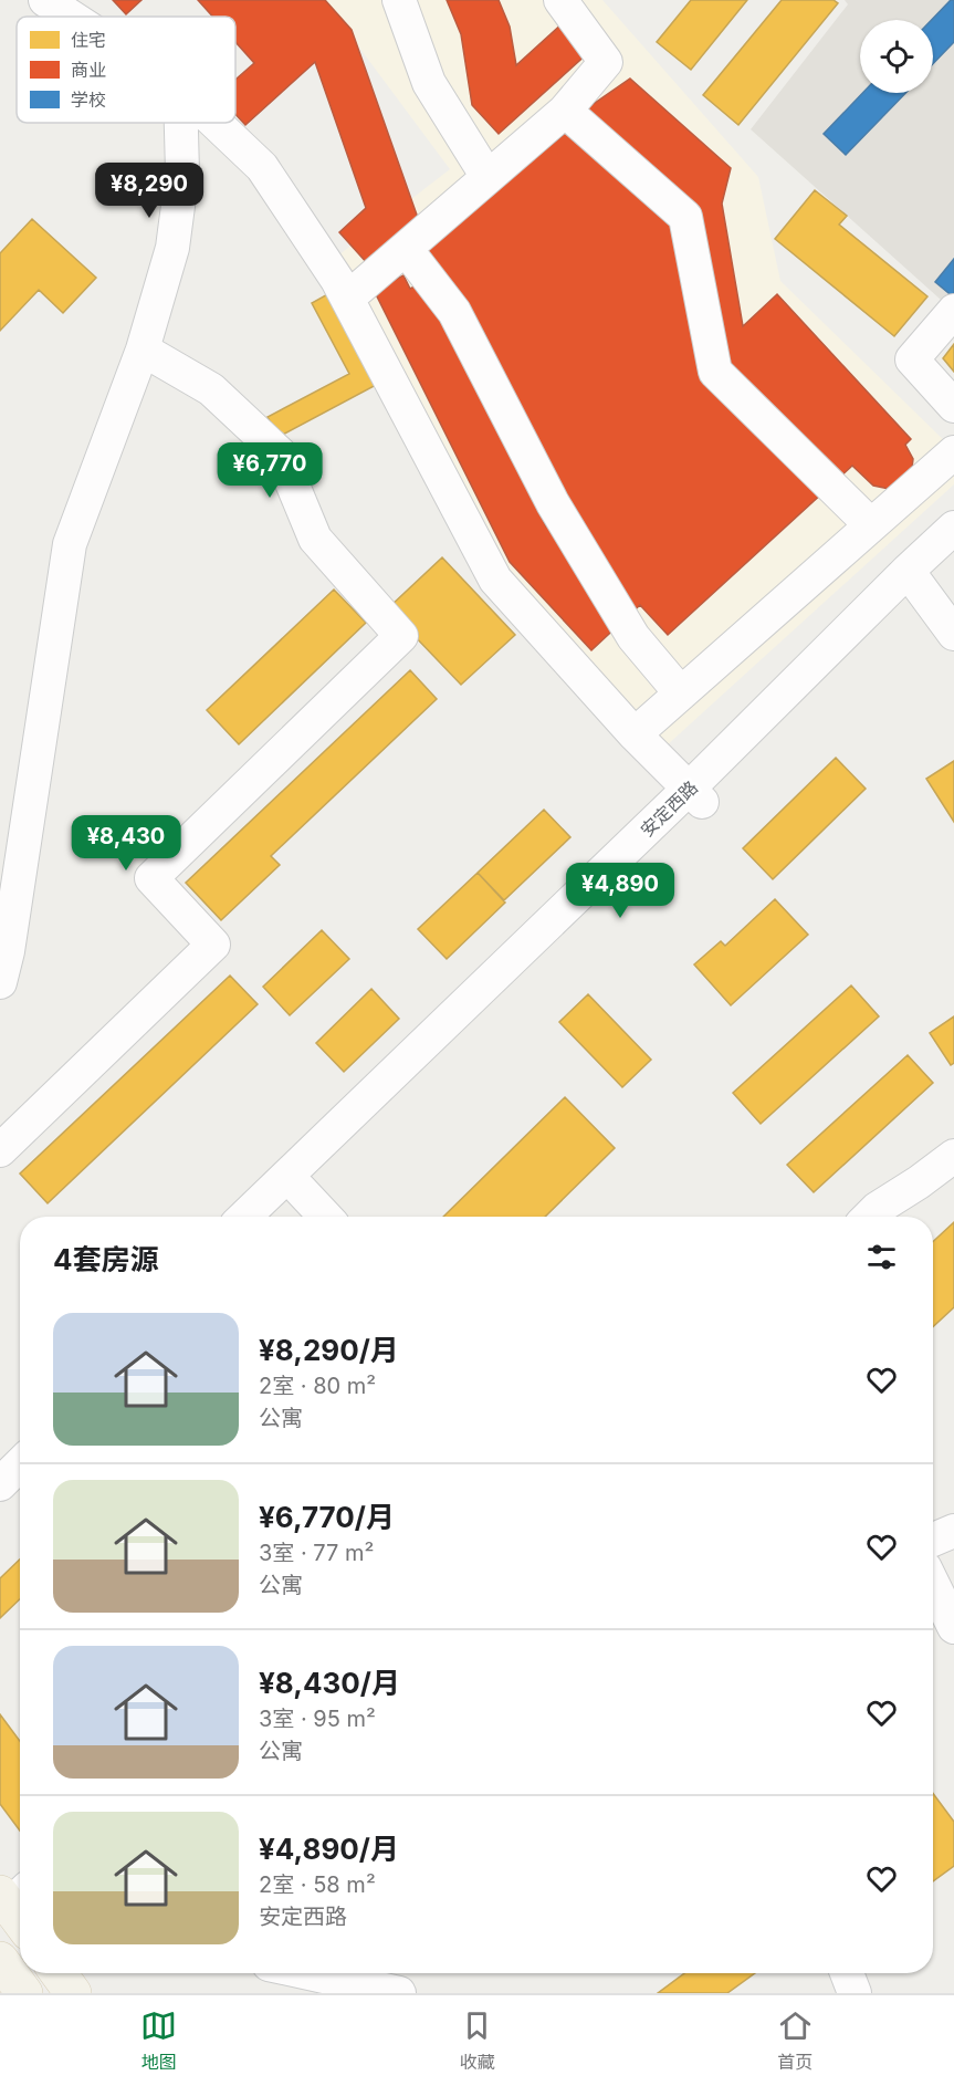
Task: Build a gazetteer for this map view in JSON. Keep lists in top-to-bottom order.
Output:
{
  "streets": {
    "street": ["安定西路"]
  },
  "legend": ["住宅", "商业", "学校"],
  "page": {
    "price": [
      "¥8,290",
      "¥6,770",
      "¥8,430",
      "¥4,890"
    ],
    "heading": "4套房源",
    "list": [
      {
        "name": "¥8,290/月",
        "note": "2室 · 80 m² · 公寓"
      },
      {
        "name": "¥6,770/月",
        "note": "3室 · 77 m² · 公寓"
      },
      {
        "name": "¥8,430/月",
        "note": "3室 · 95 m² · 公寓"
      },
      {
        "name": "¥4,890/月",
        "note": "2室 · 58 m² · 安定西路"
      }
    ],
    "tabs": ["地图", "收藏", "首页"]
  }
}
